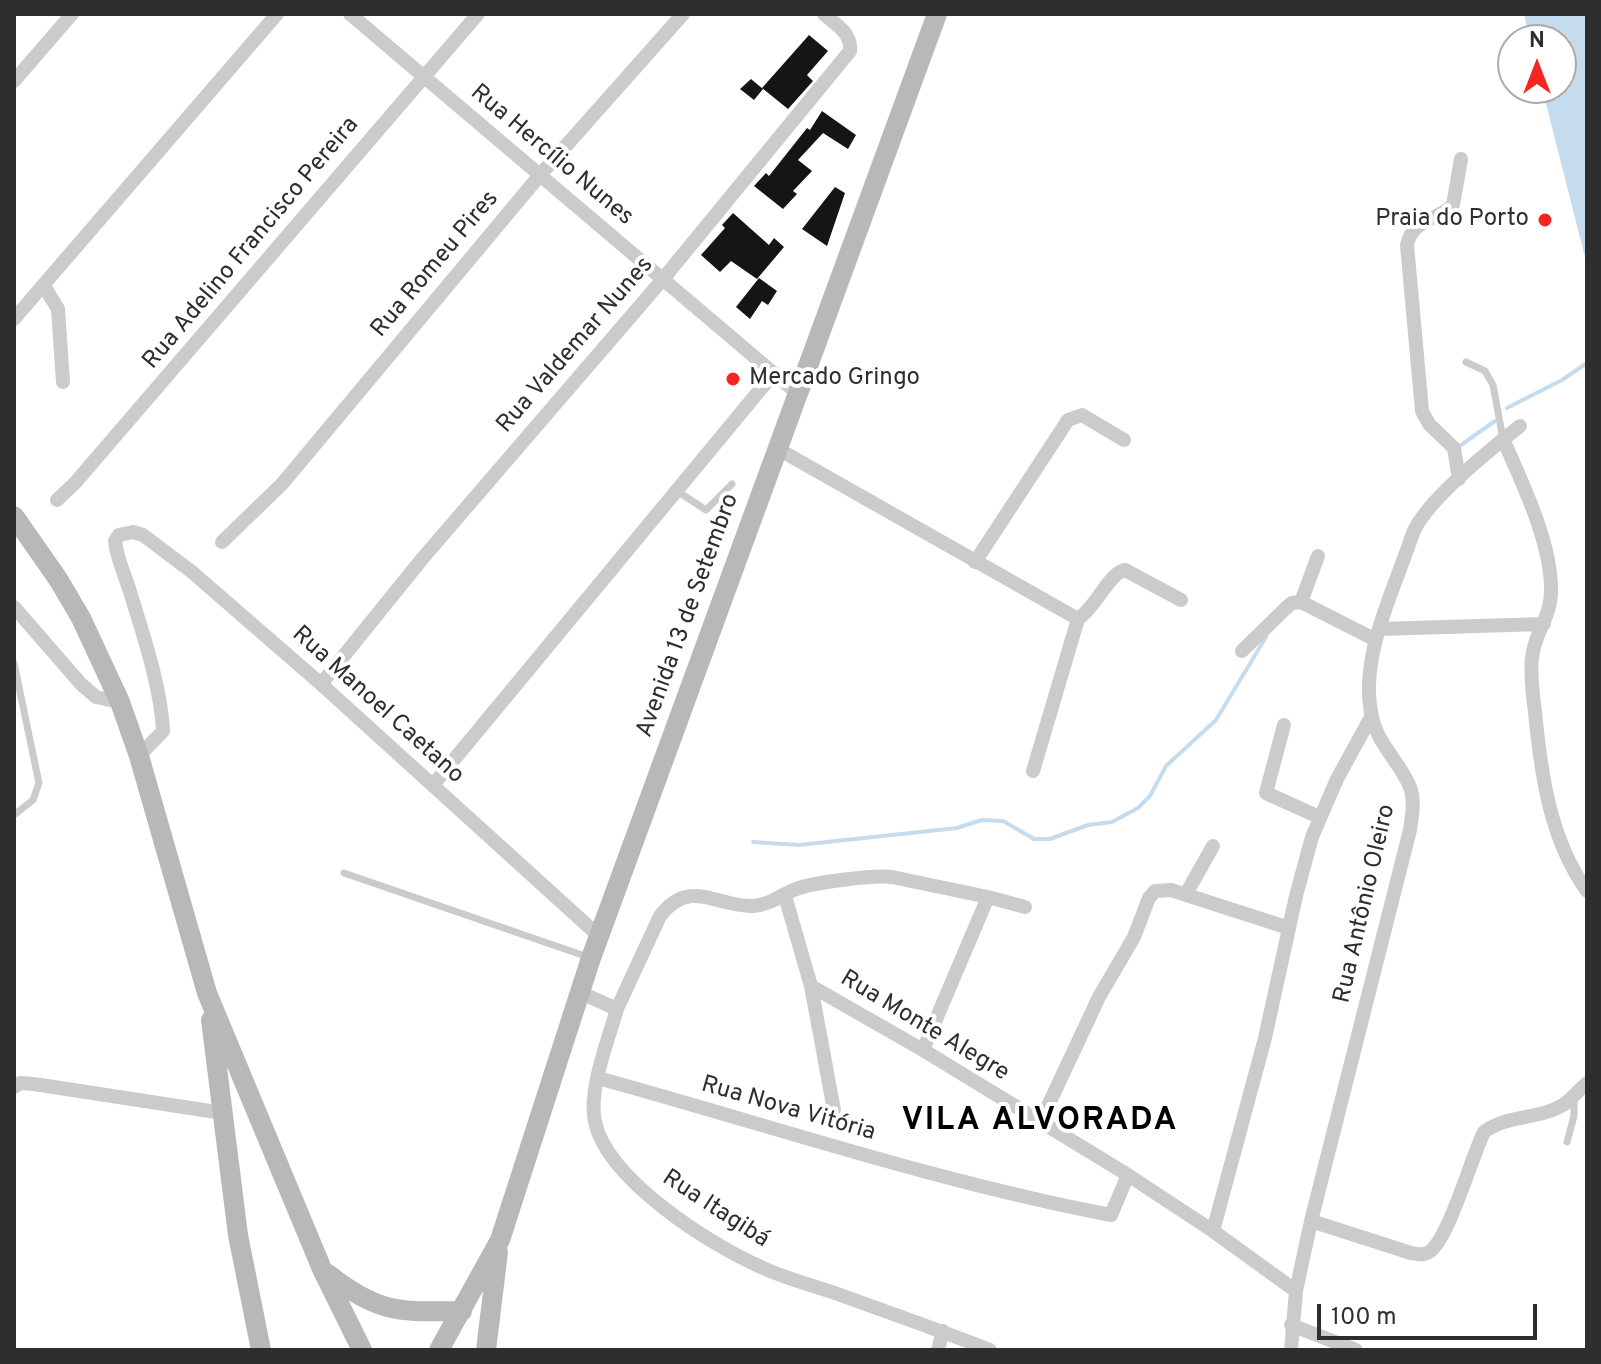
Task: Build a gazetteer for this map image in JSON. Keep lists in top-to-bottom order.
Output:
{
  "streets": {
    "main road": ["Avenida 13 de Setembro"],
    "street": [
      "Rua Hercílio Nunes",
      "Rua Adelino Francisco Pereira",
      "Rua Romeu Pires",
      "Rua Valdemar Nunes",
      "Rua Manoel Caetano",
      "Rua Antônio Oleiro",
      "Rua Monte Alegre",
      "Rua Nova Vitória",
      "Rua Itagibá"
    ]
  },
  "crossings": [
    ["Rua Hercílio Nunes", "Rua Adelino Francisco Pereira"],
    ["Rua Hercílio Nunes", "Rua Romeu Pires"],
    ["Rua Hercílio Nunes", "Rua Valdemar Nunes"],
    ["Rua Hercílio Nunes", "Avenida 13 de Setembro"],
    ["Rua Valdemar Nunes", "Rua Manoel Caetano"],
    ["Avenida 13 de Setembro", "Rua Manoel Caetano"],
    ["Rua Antônio Oleiro", "Rua Monte Alegre"],
    ["Rua Monte Alegre", "Rua Nova Vitória"],
    ["Rua Nova Vitória", "Rua Itagibá"]
  ],
  "districts": ["VILA ALVORADA"],
  "places": ["Praia do Porto", "Mercado Gringo"],
  "scale_bar": "100 m",
  "north": "top"
}
